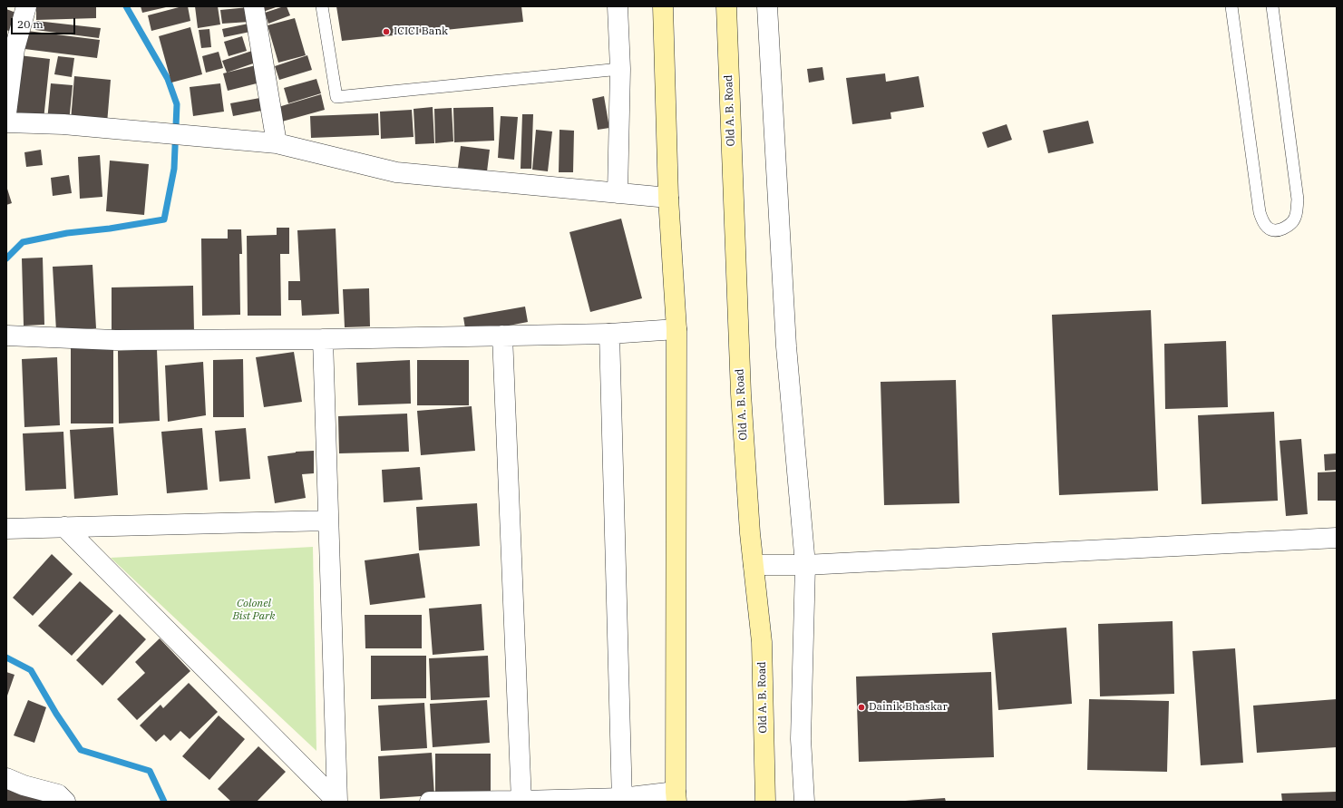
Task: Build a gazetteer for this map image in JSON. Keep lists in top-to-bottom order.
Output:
{
  "streets": {
    "main road": ["Old A. B. Road"]
  },
  "parks": ["Colonel Bist Park"],
  "places": ["ICICI Bank", "Dainik Bhaskar"],
  "scale_bar": "20 m"
}
